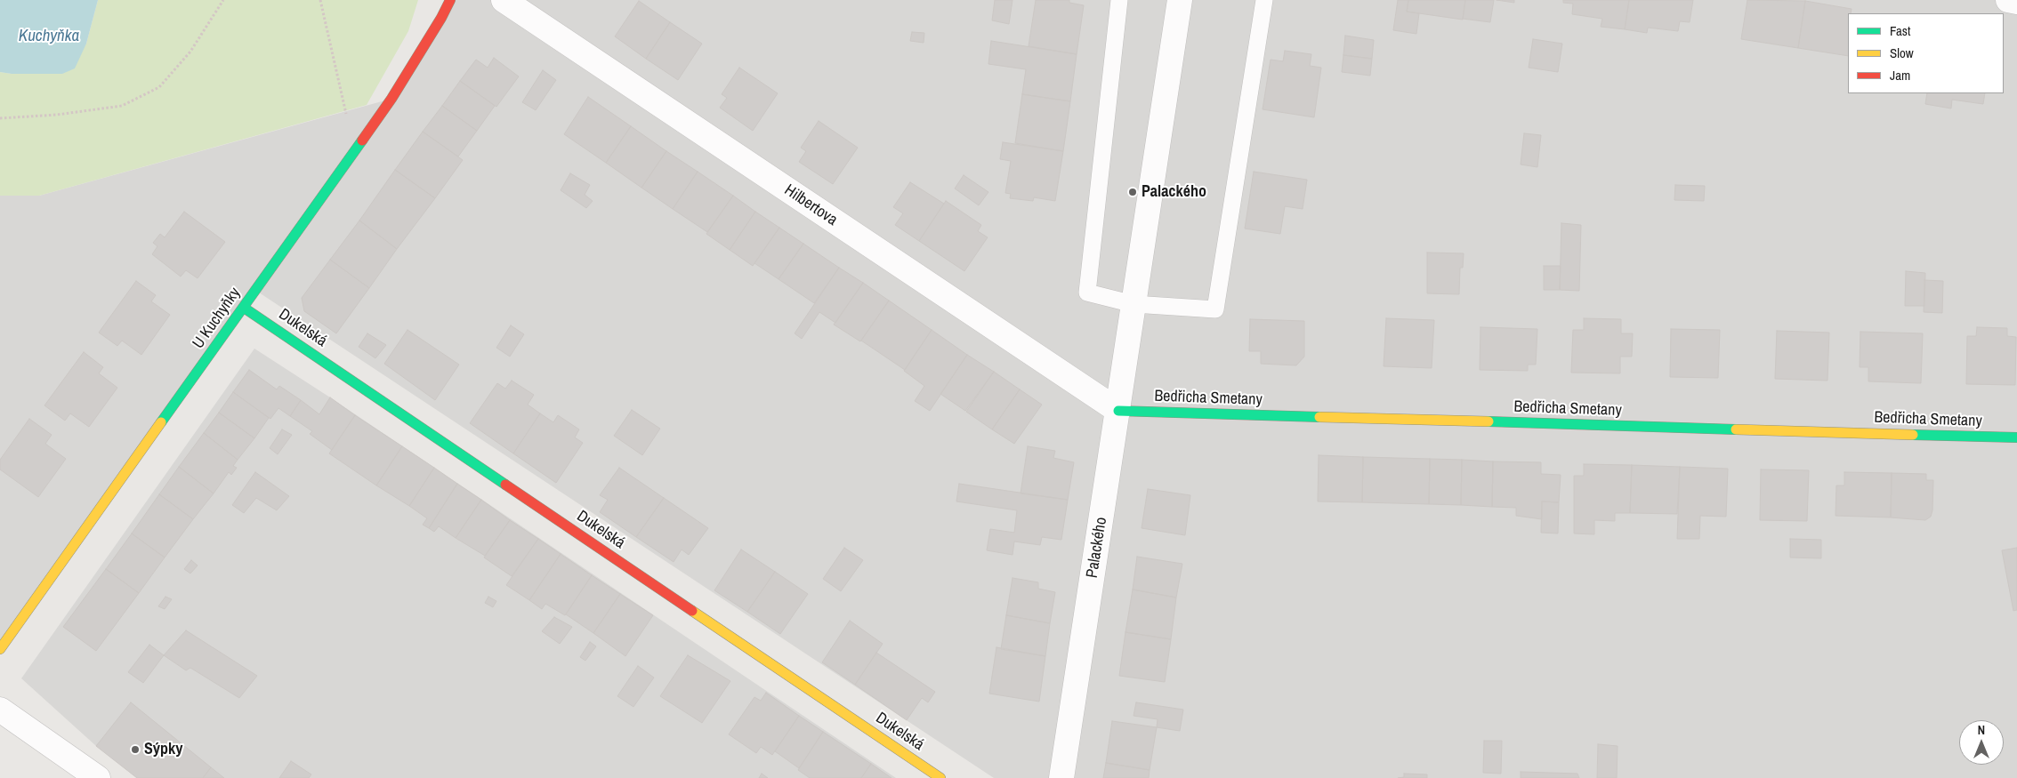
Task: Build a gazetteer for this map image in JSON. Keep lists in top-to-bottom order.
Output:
{
  "streets": {
    "street": [
      "Hilbertova",
      "U Kuchyňky",
      "Dukelská",
      "Bedřicha Smetany",
      "Palackého"
    ]
  },
  "crossings": [
    ["Hilbertova", "Bedřicha Smetany"],
    ["Hilbertova", "Palackého"],
    ["U Kuchyňky", "Dukelská"],
    ["Bedřicha Smetany", "Palackého"]
  ],
  "water": ["Kuchyňka"],
  "places": ["Palackého", "Sýpky"],
  "legend": ["Fast", "Slow", "Jam"],
  "north": "top"
}
